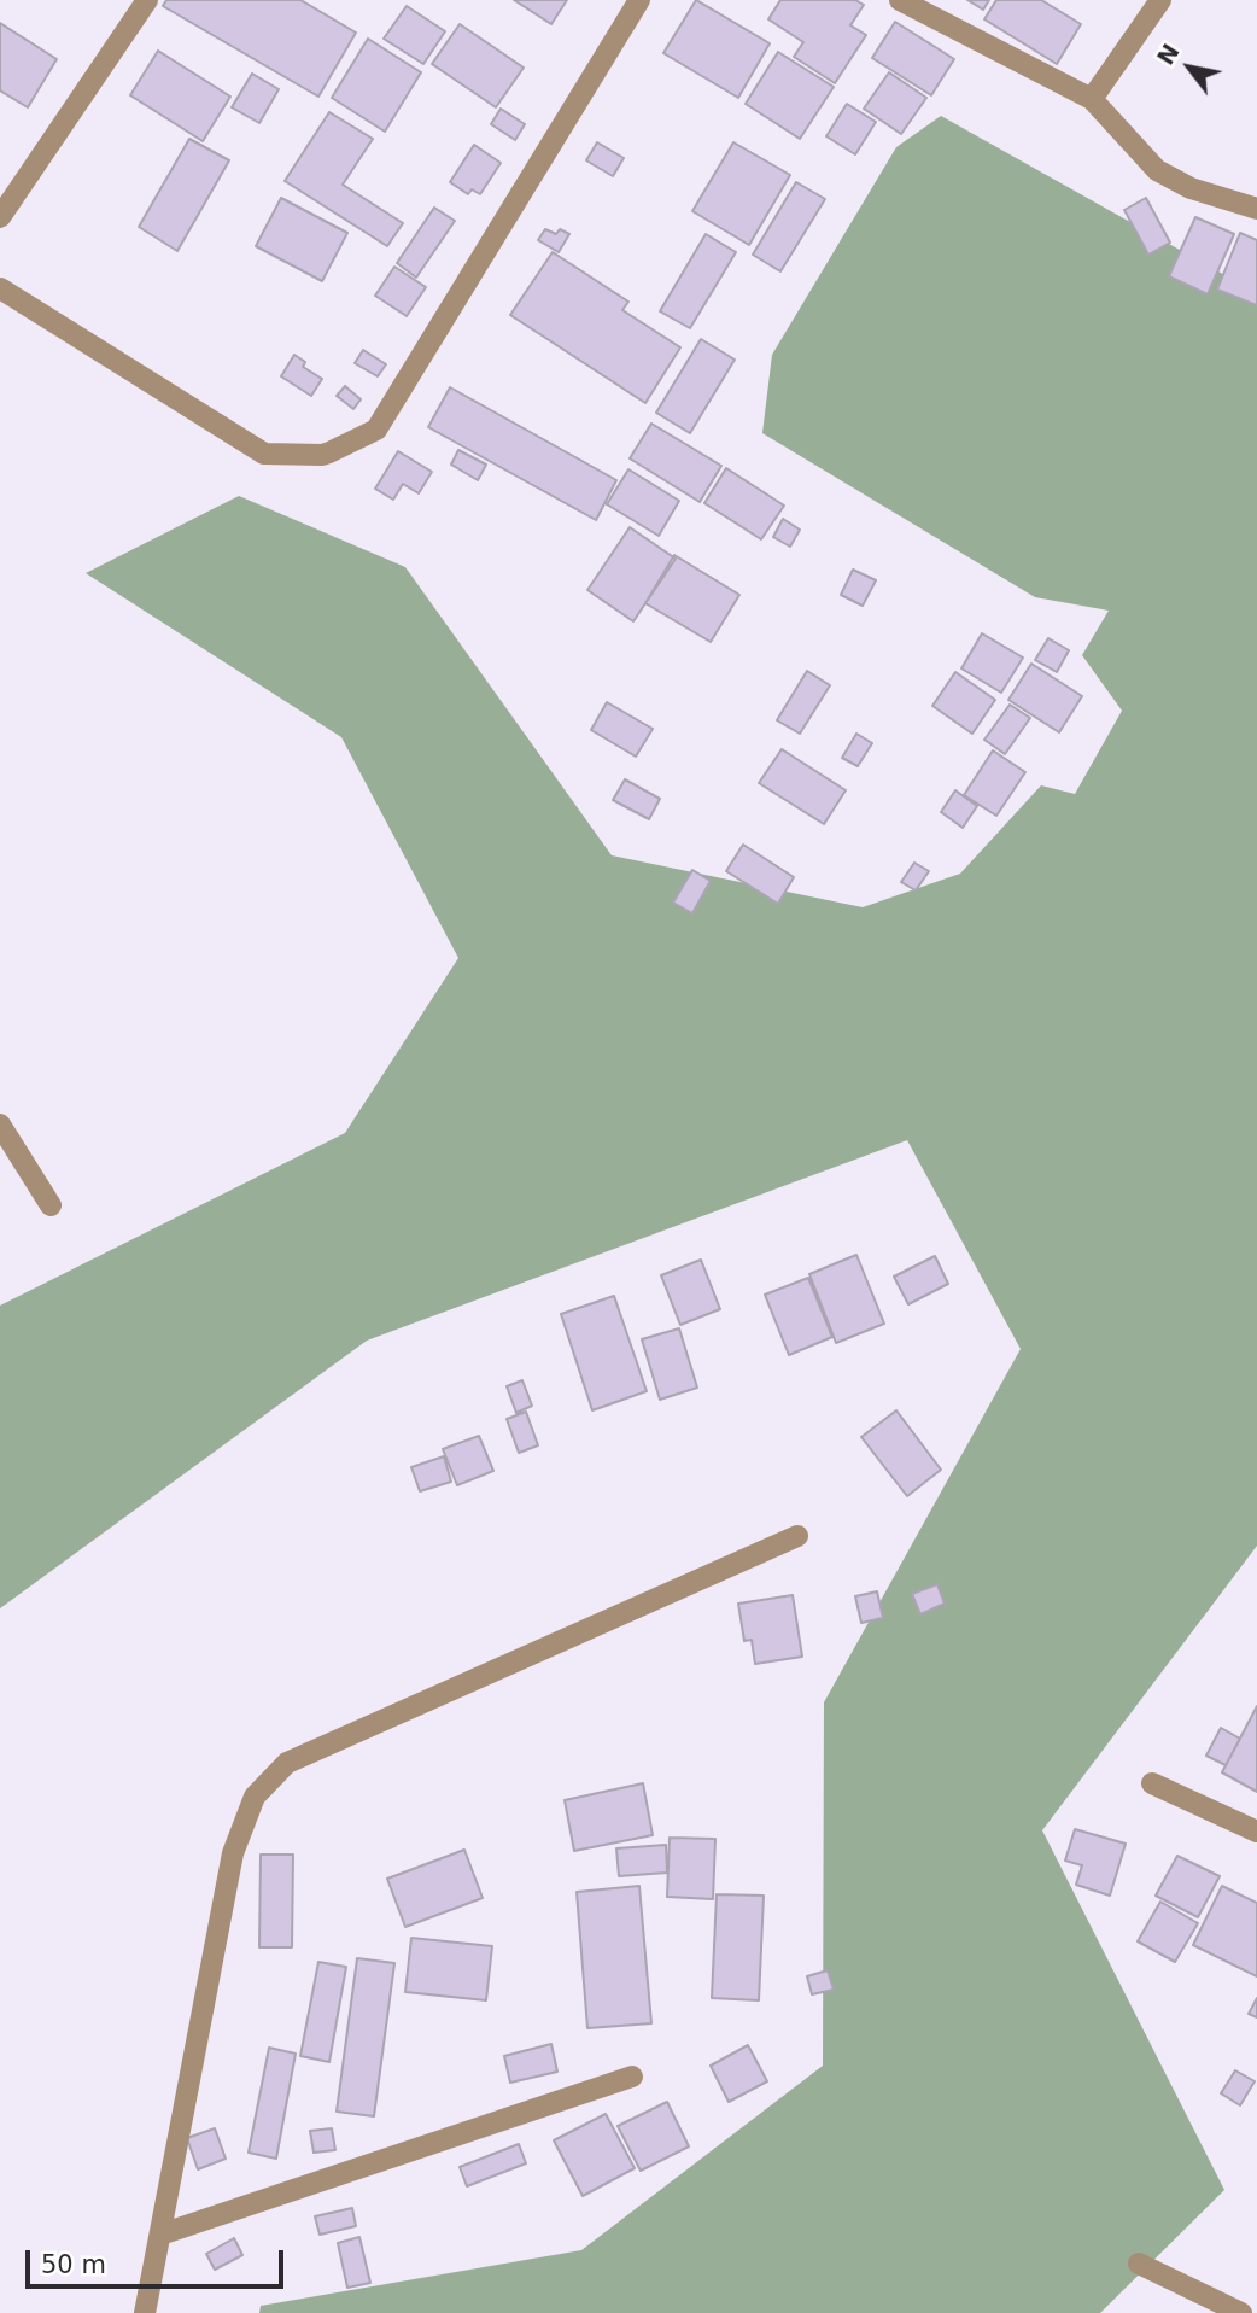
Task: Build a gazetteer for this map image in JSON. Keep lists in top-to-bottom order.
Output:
{
  "scale_bar": "50 m",
  "north": "top left"
}
